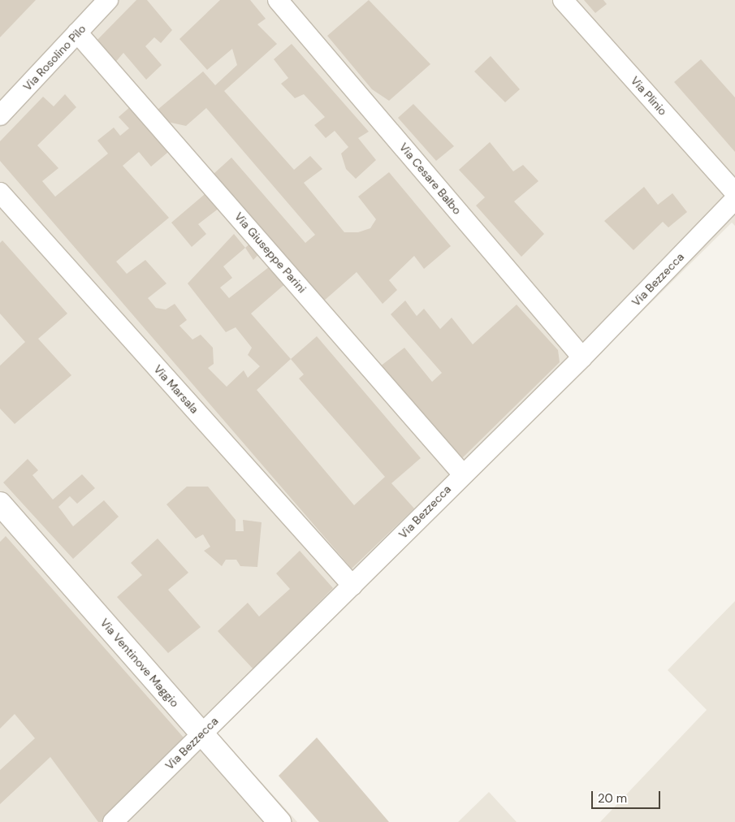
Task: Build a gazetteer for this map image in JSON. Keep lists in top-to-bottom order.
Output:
{
  "streets": {
    "street": [
      "Via Rosolino Pilo",
      "Via Plinio",
      "Via Cesare Balbo",
      "Via Giuseppe Parini",
      "Via Bezzecca",
      "Via Marsala",
      "Via Ventinove Maggio"
    ]
  },
  "crossings": [
    ["Via Rosolino Pilo", "Via Giuseppe Parini"],
    ["Via Cesare Balbo", "Via Bezzecca"],
    ["Via Giuseppe Parini", "Via Bezzecca"],
    ["Via Bezzecca", "Via Marsala"],
    ["Via Bezzecca", "Via Ventinove Maggio"]
  ],
  "scale_bar": "20 m"
}
